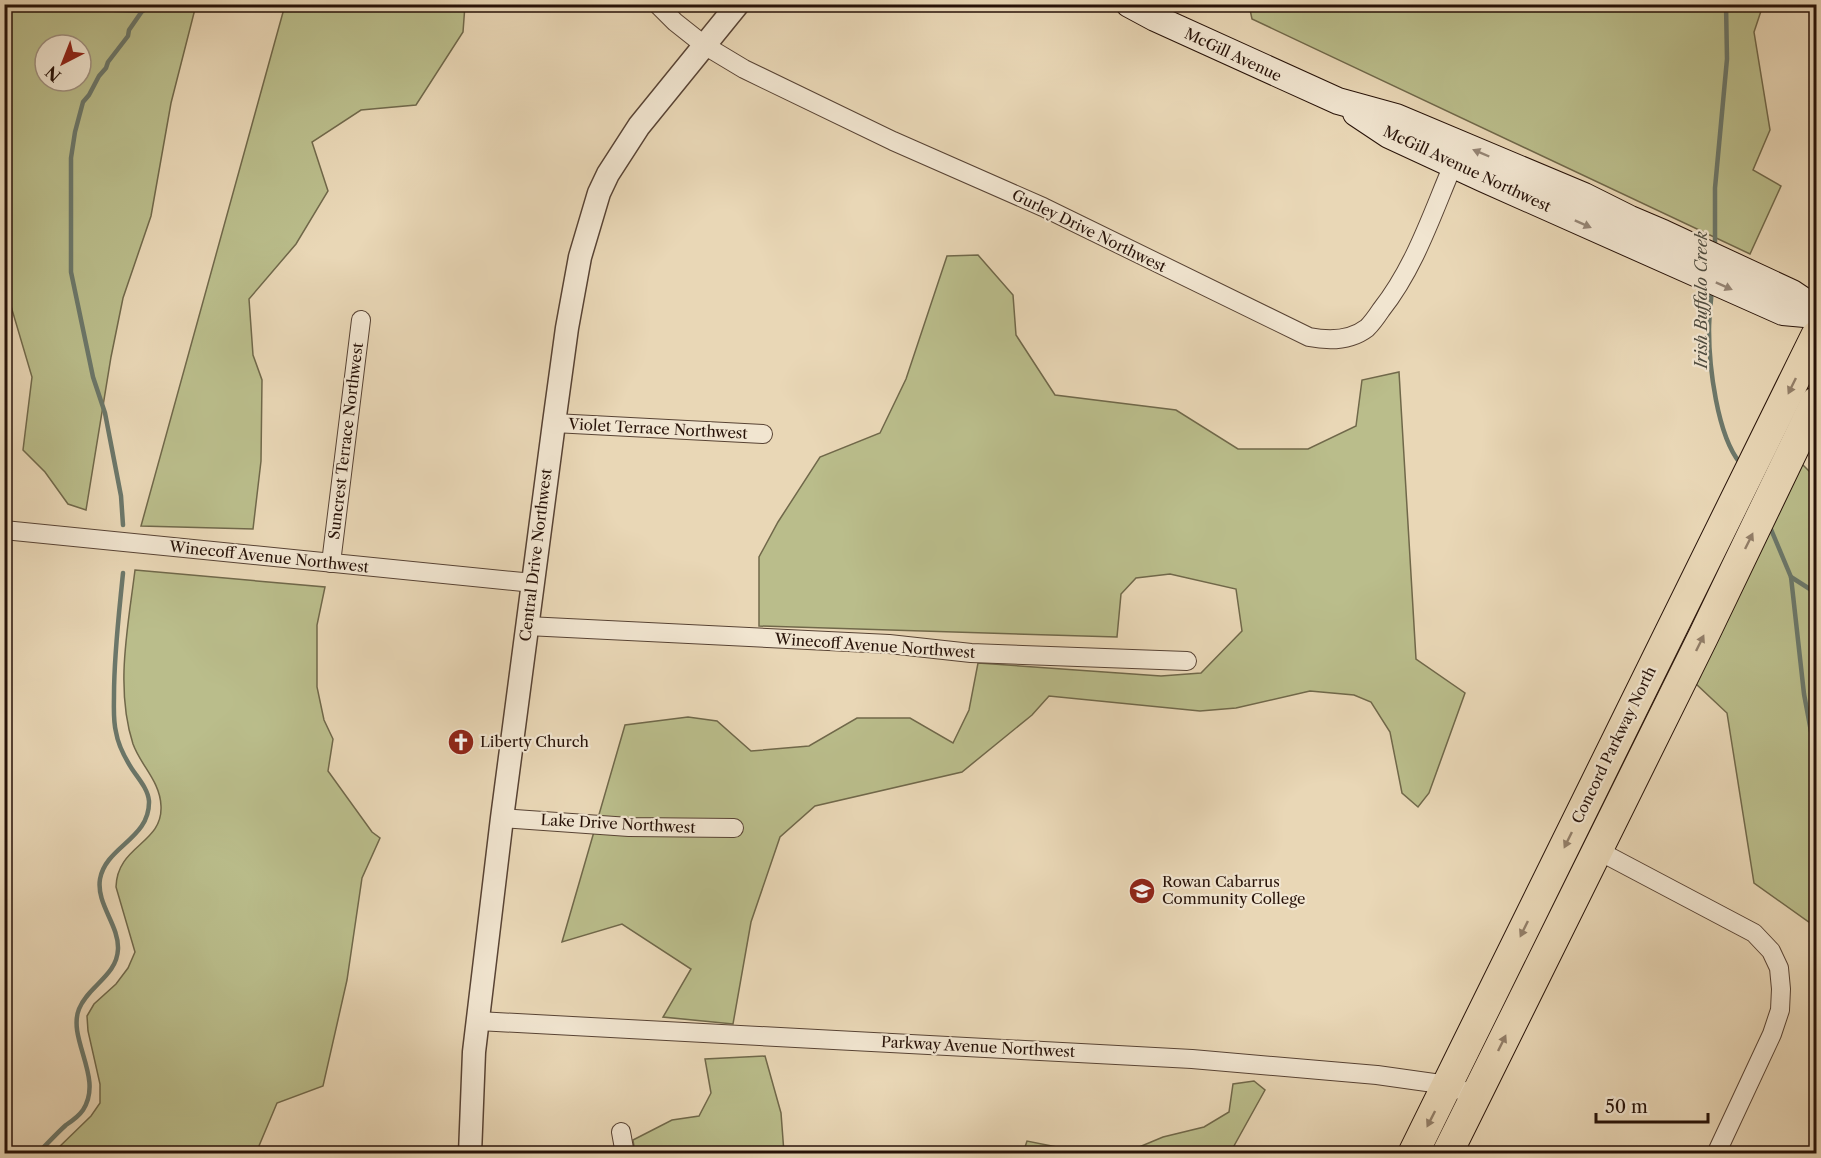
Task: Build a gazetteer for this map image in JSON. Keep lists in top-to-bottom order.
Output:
{
  "streets": {
    "highway": ["Concord Parkway North"],
    "main road": ["McGill Avenue", "McGill Avenue Northwest"],
    "street": [
      "Gurley Drive Northwest",
      "Violet Terrace Northwest",
      "Suncrest Terrace Northwest",
      "Central Drive Northwest",
      "Winecoff Avenue Northwest",
      "Lake Drive Northwest",
      "Parkway Avenue Northwest"
    ]
  },
  "crossings": [
    ["McGill Avenue", "McGill Avenue Northwest"],
    ["McGill Avenue Northwest", "Gurley Drive Northwest"],
    ["Gurley Drive Northwest", "Central Drive Northwest"],
    ["Violet Terrace Northwest", "Central Drive Northwest"],
    ["Suncrest Terrace Northwest", "Winecoff Avenue Northwest"],
    ["Central Drive Northwest", "Winecoff Avenue Northwest"],
    ["Central Drive Northwest", "Lake Drive Northwest"],
    ["Central Drive Northwest", "Parkway Avenue Northwest"],
    ["Concord Parkway North", "Parkway Avenue Northwest"]
  ],
  "water": ["Irish Buffalo Creek"],
  "places": {
    "church": ["Liberty Church"],
    "school or university": ["Rowan Cabarrus Community College"]
  },
  "scale_bar": "50 m",
  "north": "bottom left"
}
